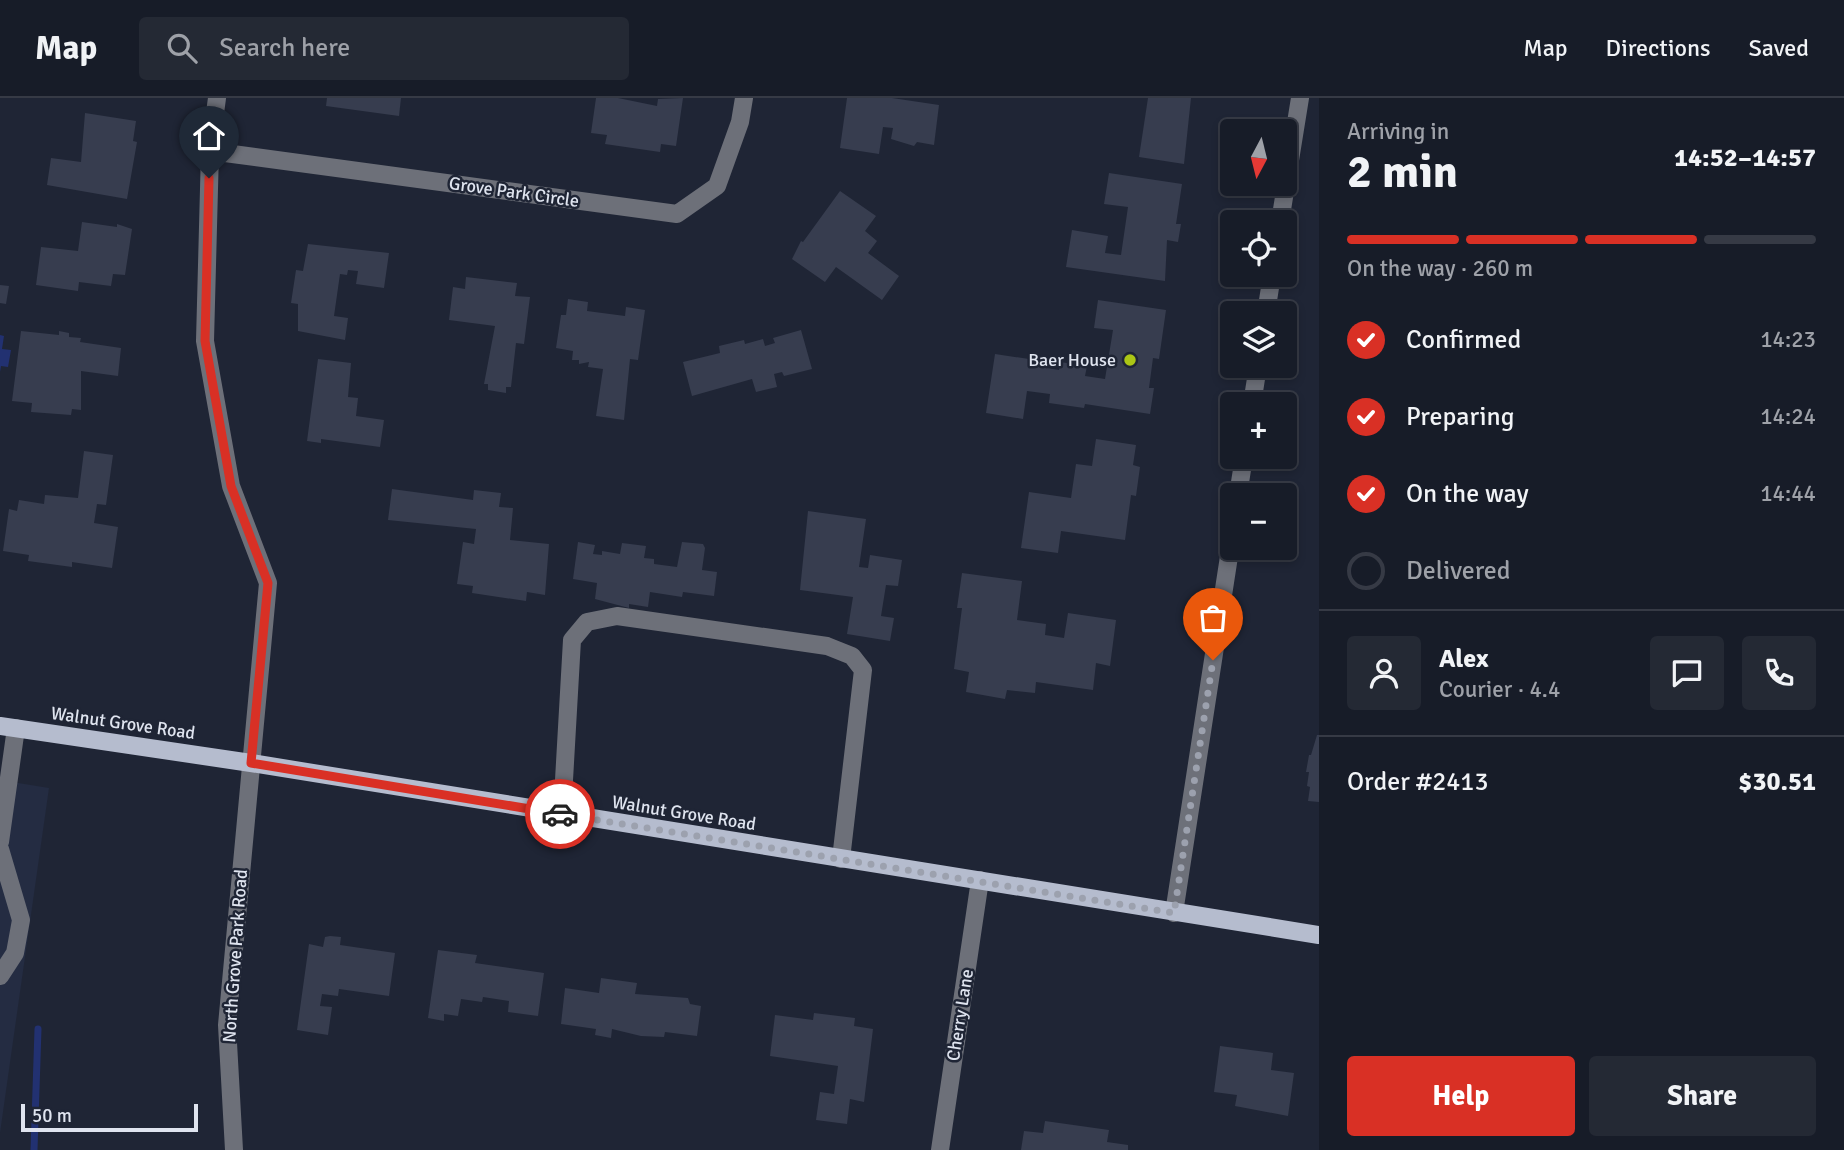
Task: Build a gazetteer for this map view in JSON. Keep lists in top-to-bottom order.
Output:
{
  "streets": {
    "main road": ["Walnut Grove Road"],
    "street": ["Grove Park Circle", "North Grove Park Road", "Cherry Lane"]
  },
  "crossings": [
    ["Grove Park Circle", "North Grove Park Road"],
    ["Walnut Grove Road", "North Grove Park Road"],
    ["Walnut Grove Road", "Cherry Lane"]
  ],
  "places": ["Baer House"],
  "scale_bar": "50 m",
  "north": "bottom",
  "page": {
    "header": "Map",
    "search": "Search here",
    "nav": ["Map", "Directions", "Saved"],
    "heading": ["2 min", "Arriving in", "14:52–14:57"],
    "panel": [
      "Alex",
      "Courier · 4.4",
      "Order #2413",
      "$30.51"
    ],
    "map_buttons": ["+", "−"],
    "bar": "On the way · 260 m",
    "list": [
      ["Confirmed", "14:23"],
      ["Preparing", "14:24"],
      ["On the way", "14:44"],
      "Delivered"
    ],
    "buttons": ["Help", "Share"],
    "scale": "50 m"
  }
}
